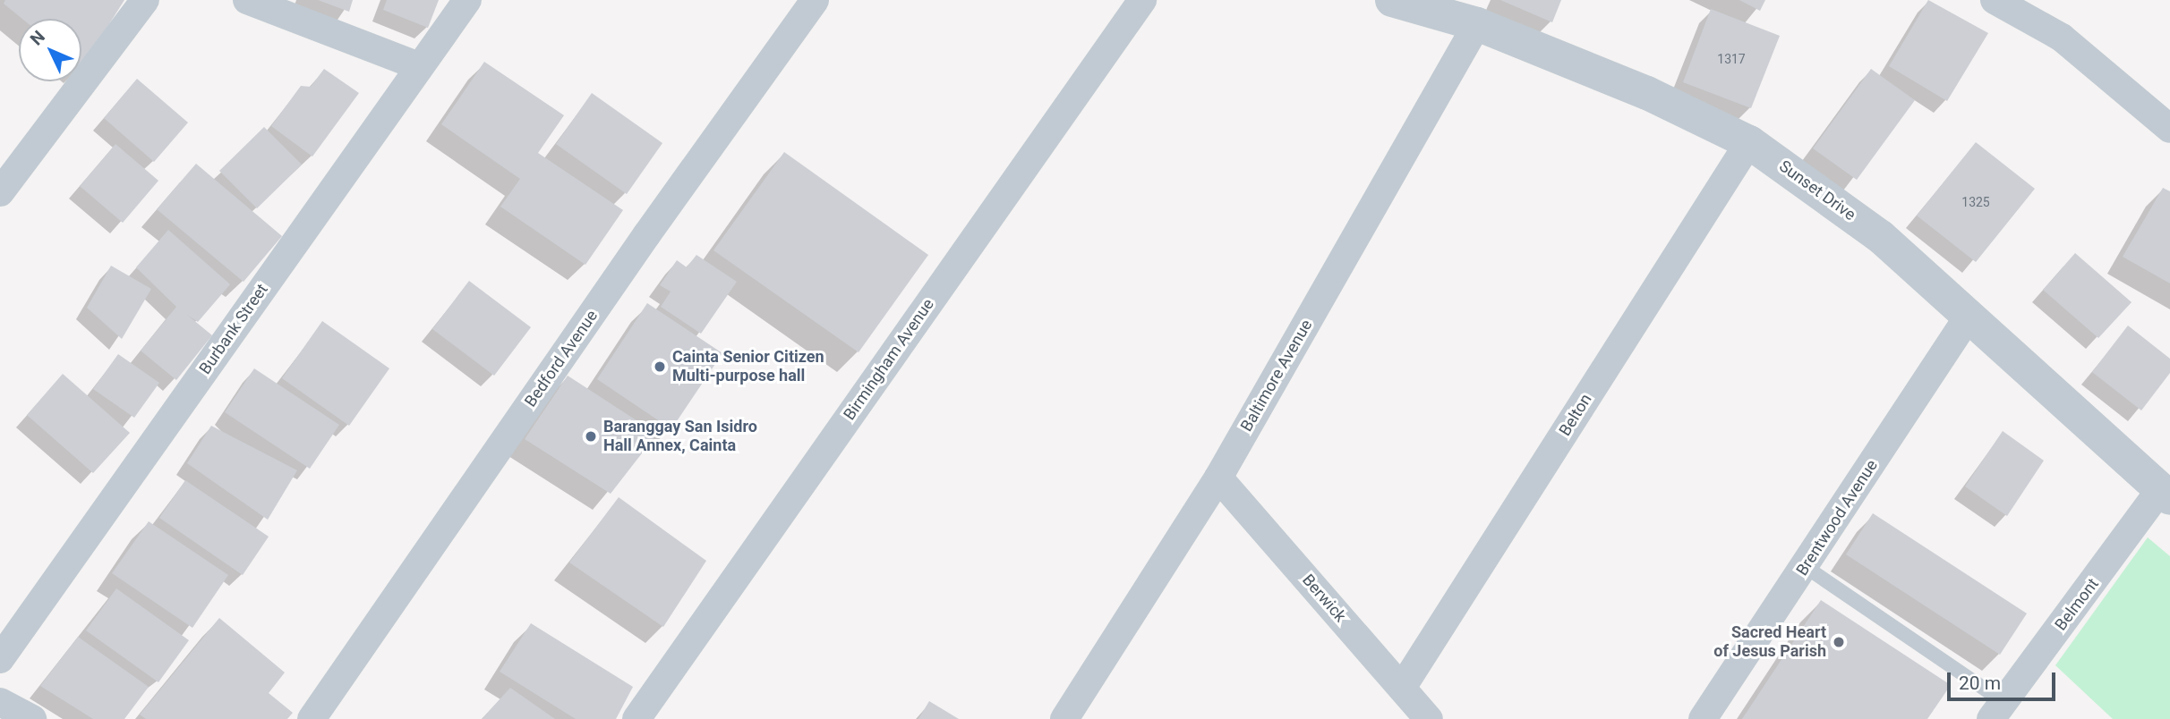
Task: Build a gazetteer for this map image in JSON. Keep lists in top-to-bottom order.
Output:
{
  "streets": {
    "street": [
      "Sunset Drive",
      "Burbank Street",
      "Bedford Avenue",
      "Birmingham Avenue",
      "Baltimore Avenue",
      "Belton",
      "Brentwood Avenue",
      "Berwick",
      "Belmont"
    ]
  },
  "crossings": [
    ["Sunset Drive", "Baltimore Avenue"],
    ["Sunset Drive", "Belton"],
    ["Sunset Drive", "Brentwood Avenue"],
    ["Sunset Drive", "Belmont"],
    ["Baltimore Avenue", "Berwick"],
    ["Belton", "Berwick"]
  ],
  "places": ["Cainta Senior Citizen Multi-purpose hall", "Baranggay San Isidro Hall Annex, Cainta", "Sacred Heart of Jesus Parish"],
  "house_numbers": ["1317", "1325"],
  "scale_bar": "20 m",
  "north": "top left"
}
